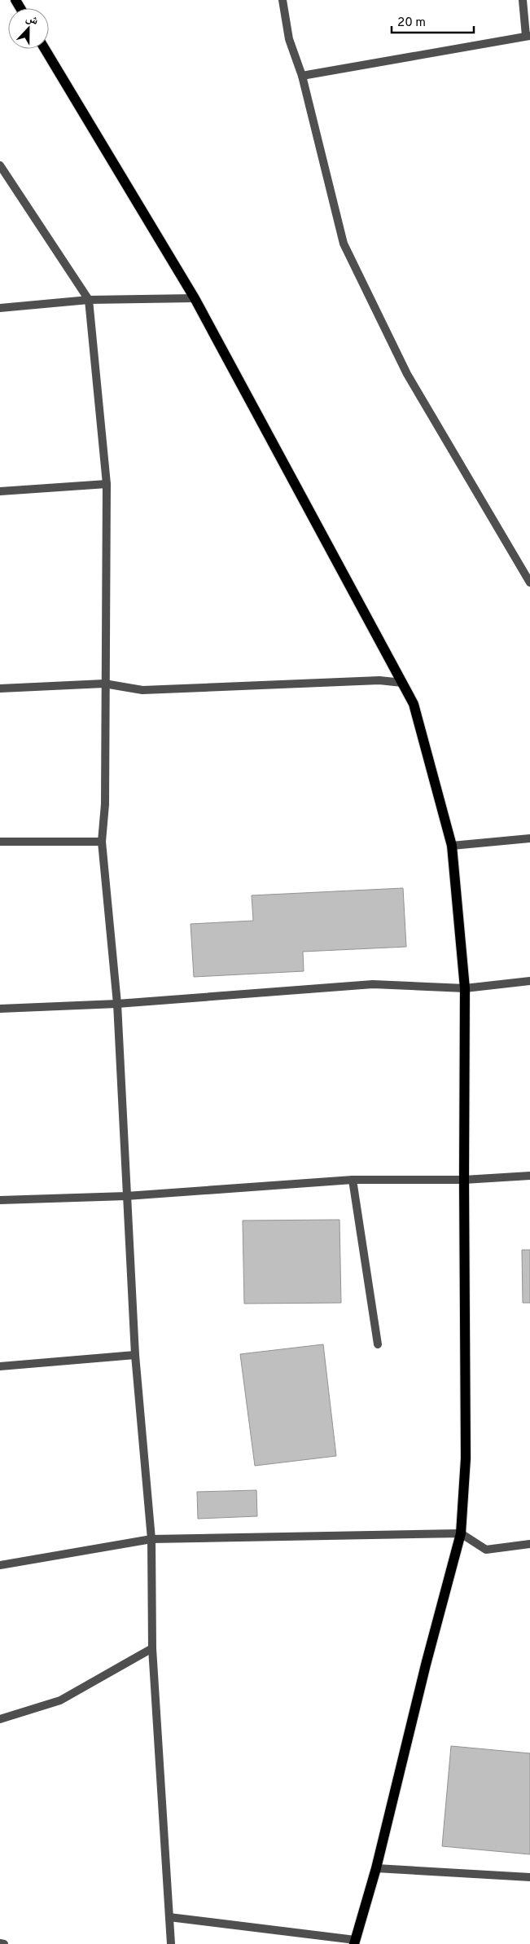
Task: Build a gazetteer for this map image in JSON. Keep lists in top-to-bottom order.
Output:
{
  "scale_bar": "20 m",
  "north": "top"
}
